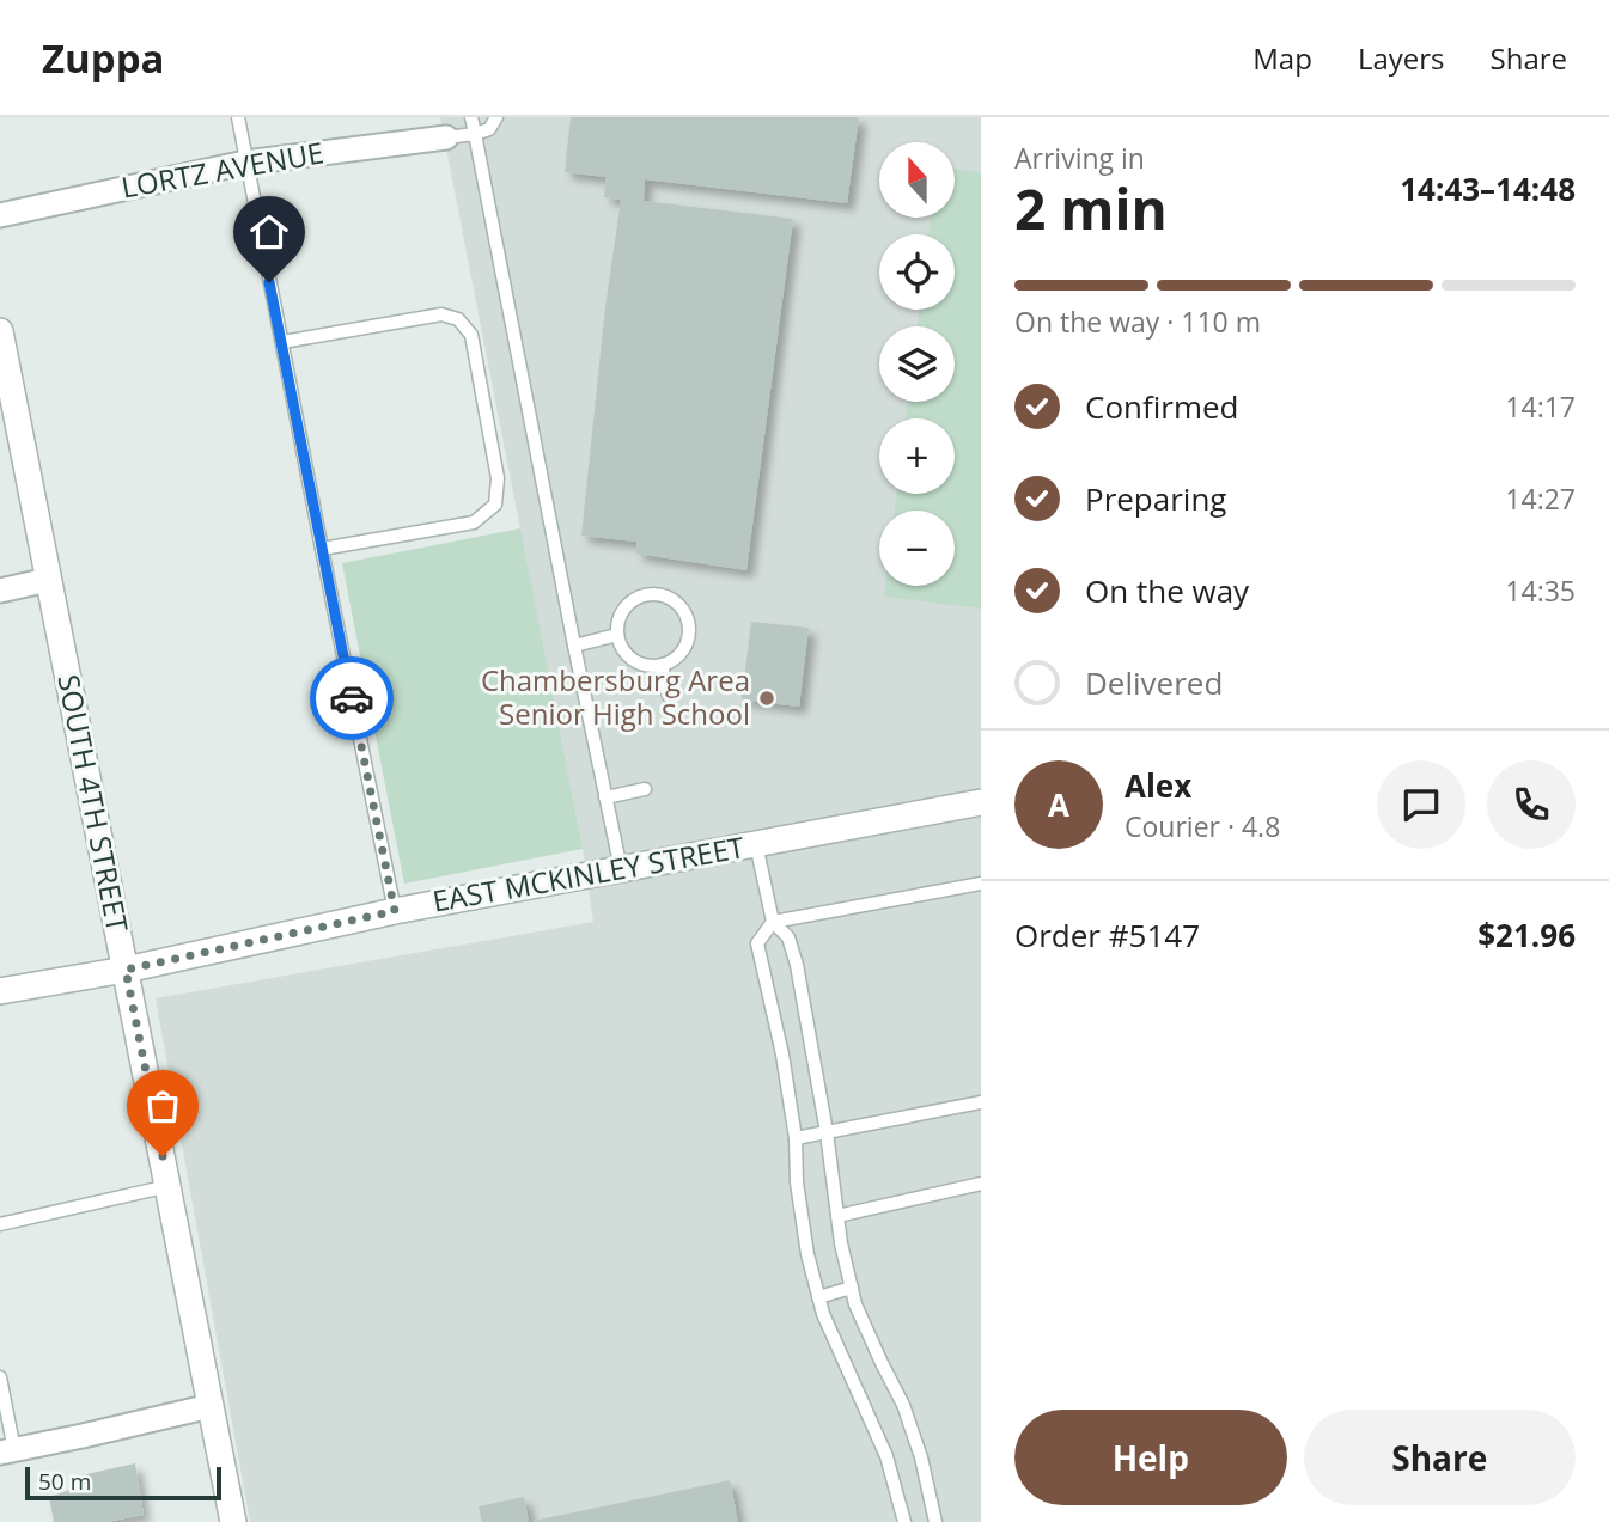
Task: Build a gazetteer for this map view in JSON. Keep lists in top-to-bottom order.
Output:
{
  "streets": {
    "street": ["LORTZ AVENUE", "SOUTH 4TH STREET", "EAST MCKINLEY STREET"]
  },
  "crossings": [
    ["SOUTH 4TH STREET", "EAST MCKINLEY STREET"]
  ],
  "places": ["Chambersburg Area Senior High School"],
  "scale_bar": "50 m",
  "north": "top",
  "page": {
    "header": "Zuppa",
    "nav": ["Map", "Layers", "Share"],
    "heading": ["2 min", "Arriving in", "14:43–14:48"],
    "panel": [
      "Alex",
      "Courier · 4.8",
      "Order #5147",
      "$21.96"
    ],
    "map_buttons": ["+", "−"],
    "bar": "On the way · 110 m",
    "list": [
      ["Confirmed", "14:17"],
      ["Preparing", "14:27"],
      ["On the way", "14:35"],
      "Delivered"
    ],
    "round": "A",
    "buttons": ["Help", "Share"],
    "scale": "50 m"
  }
}
